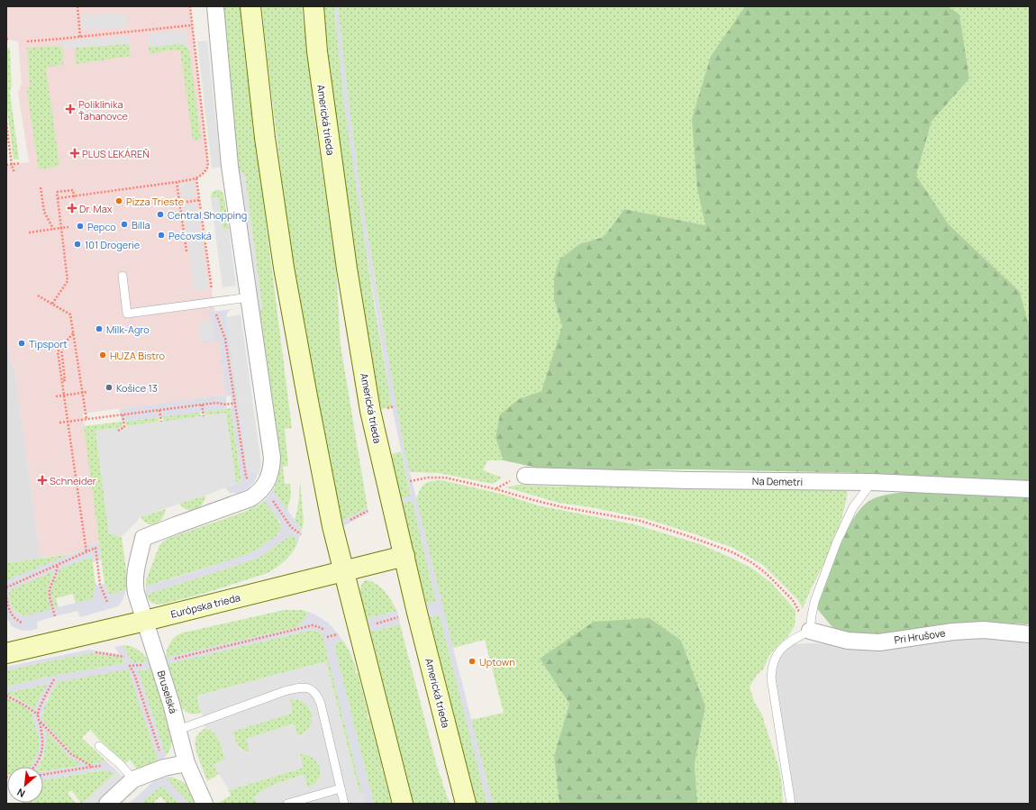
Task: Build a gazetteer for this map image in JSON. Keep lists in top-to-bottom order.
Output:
{
  "streets": {
    "street": [
      "Americká trieda",
      "Na Demetri",
      "Európska trieda",
      "Pri Hrušove",
      "Bruselská"
    ]
  },
  "crossings": [
    ["Americká trieda", "Európska trieda"],
    ["Európska trieda", "Bruselská"]
  ],
  "places": {
    "health": [
      "Poliklinika Ťahanovce",
      "PLUS LEKÁREŇ",
      "Dr. Max",
      "Schneider"
    ],
    "other": [
      "Pizza Trieste",
      "Central Shopping",
      "Billa",
      "Pepco",
      "Pečovská",
      "101 Drogerie",
      "Milk-Agro",
      "Tipsport",
      "HUZA Bistro",
      "Košice 13",
      "Uptown"
    ]
  },
  "north": "bottom left"
}
